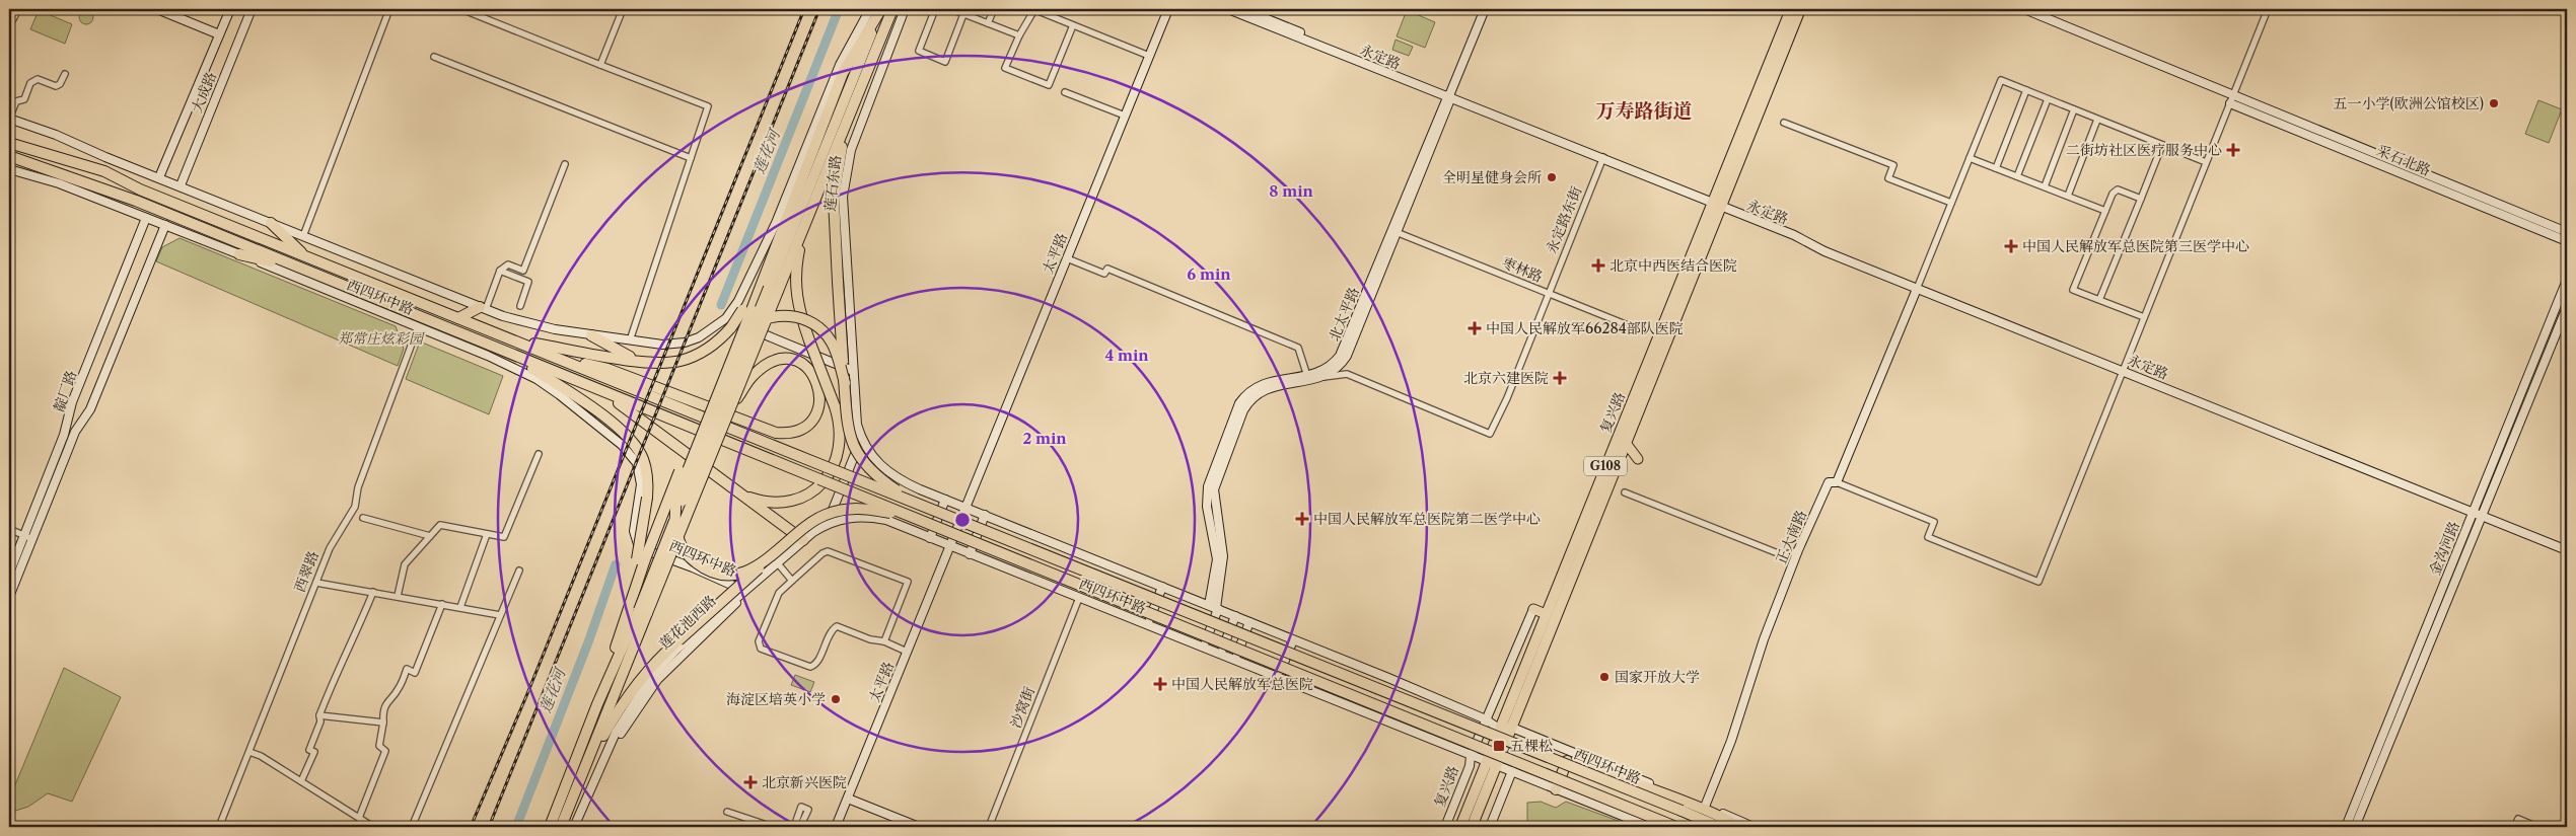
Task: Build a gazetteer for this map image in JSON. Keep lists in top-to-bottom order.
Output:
{
  "streets": {
    "highway": [
      "莲石东路",
      "西四环中路",
      "复兴路",
      "G108",
      "莲花池西路"
    ],
    "street": [
      "永定路",
      "大成路",
      "采石北路",
      "永定路东街",
      "太平路",
      "枣林路",
      "北太平路",
      "靛厂路",
      "正大南路",
      "金沟河路",
      "西翠路",
      "沙窝街"
    ]
  },
  "crossings": [
    ["永定路", "永定路东街"],
    ["永定路", "北太平路"],
    ["永定路", "复兴路"],
    ["永定路", "正大南路"],
    ["永定路", "金沟河路"],
    ["大成路", "西四环中路"],
    ["莲石东路", "西四环中路"],
    ["莲石东路", "莲花池西路"],
    ["永定路东街", "枣林路"],
    ["永定路东街", "北太平路"],
    ["太平路", "西四环中路"],
    ["枣林路", "北太平路"],
    ["西四环中路", "北太平路"],
    ["西四环中路", "靛厂路"],
    ["西四环中路", "复兴路"],
    ["西四环中路", "正大南路"],
    ["西四环中路", "西翠路"],
    ["西四环中路", "莲花池西路"],
    ["西四环中路", "沙窝街"]
  ],
  "districts": ["万寿路街道"],
  "water": ["莲花河"],
  "parks": ["郑常庄炫彩园"],
  "places": {
    "other": [
      "五一小学(欧洲公馆校区)",
      "全明星健身会所",
      "国家开放大学",
      "海淀区培英小学"
    ],
    "health": [
      "二街坊社区医疗服务中心",
      "中国人民解放军总医院第三医学中心",
      "北京中西医结合医院",
      "中国人民解放军66284部队医院",
      "北京六建医院",
      "中国人民解放军总医院第二医学中心",
      "中国人民解放军总医院",
      "北京新兴医院"
    ],
    "transit": ["五棵松"]
  },
  "rings": [
    "8 min",
    "6 min",
    "4 min",
    "2 min"
  ]
}
